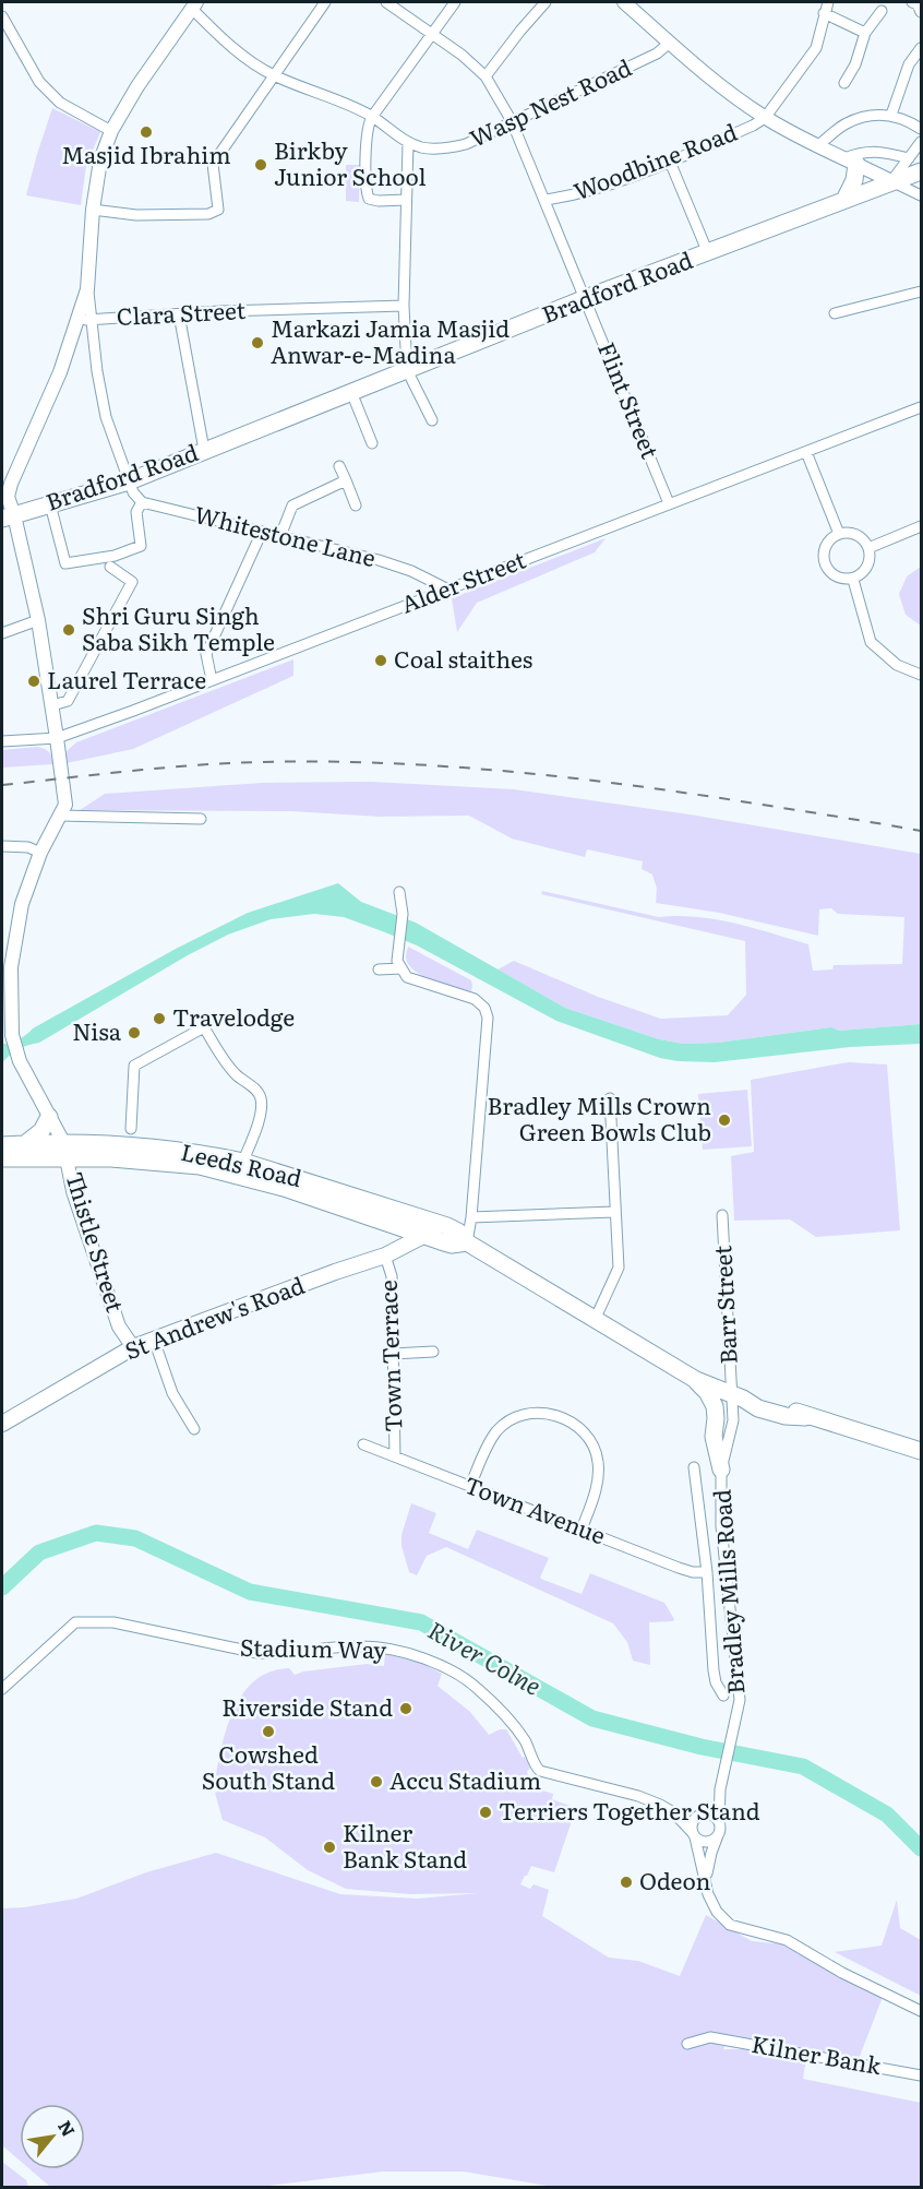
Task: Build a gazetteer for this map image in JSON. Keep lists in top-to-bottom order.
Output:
{
  "streets": {
    "main road": ["Bradford Road", "Leeds Road", "St Andrew's Road"],
    "street": [
      "Wasp Nest Road",
      "Woodbine Road",
      "Clara Street",
      "Flint Street",
      "Whitestone Lane",
      "Alder Street",
      "Thistle Street",
      "Barr Street",
      "Town Terrace",
      "Town Avenue",
      "Bradley Mills Road",
      "Stadium Way",
      "Kilner Bank"
    ]
  },
  "crossings": [
    ["Wasp Nest Road", "Flint Street"],
    ["Woodbine Road", "Flint Street"],
    ["Bradford Road", "Flint Street"],
    ["Flint Street", "Alder Street"],
    ["Whitestone Lane", "Alder Street"],
    ["Leeds Road", "Thistle Street"],
    ["Leeds Road", "Barr Street"],
    ["Leeds Road", "St Andrew's Road"],
    ["Leeds Road", "Bradley Mills Road"],
    ["Thistle Street", "St Andrew's Road"],
    ["Barr Street", "Bradley Mills Road"],
    ["St Andrew's Road", "Town Terrace"],
    ["Town Terrace", "Town Avenue"],
    ["Bradley Mills Road", "Stadium Way"]
  ],
  "water": ["River Colne"],
  "places": [
    "Masjid Ibrahim",
    "Birkby Junior School",
    "Markazi Jamia Masjid Anwar-e-Madina",
    "Shri Guru Singh Saba Sikh Temple",
    "Coal staithes",
    "Laurel Terrace",
    "Travelodge",
    "Nisa",
    "Bradley Mills Crown Green Bowls Club",
    "Riverside Stand",
    "Cowshed South Stand",
    "Accu Stadium",
    "Terriers Together Stand",
    "Kilner Bank Stand",
    "Odeon"
  ],
  "north": "top right"
}
